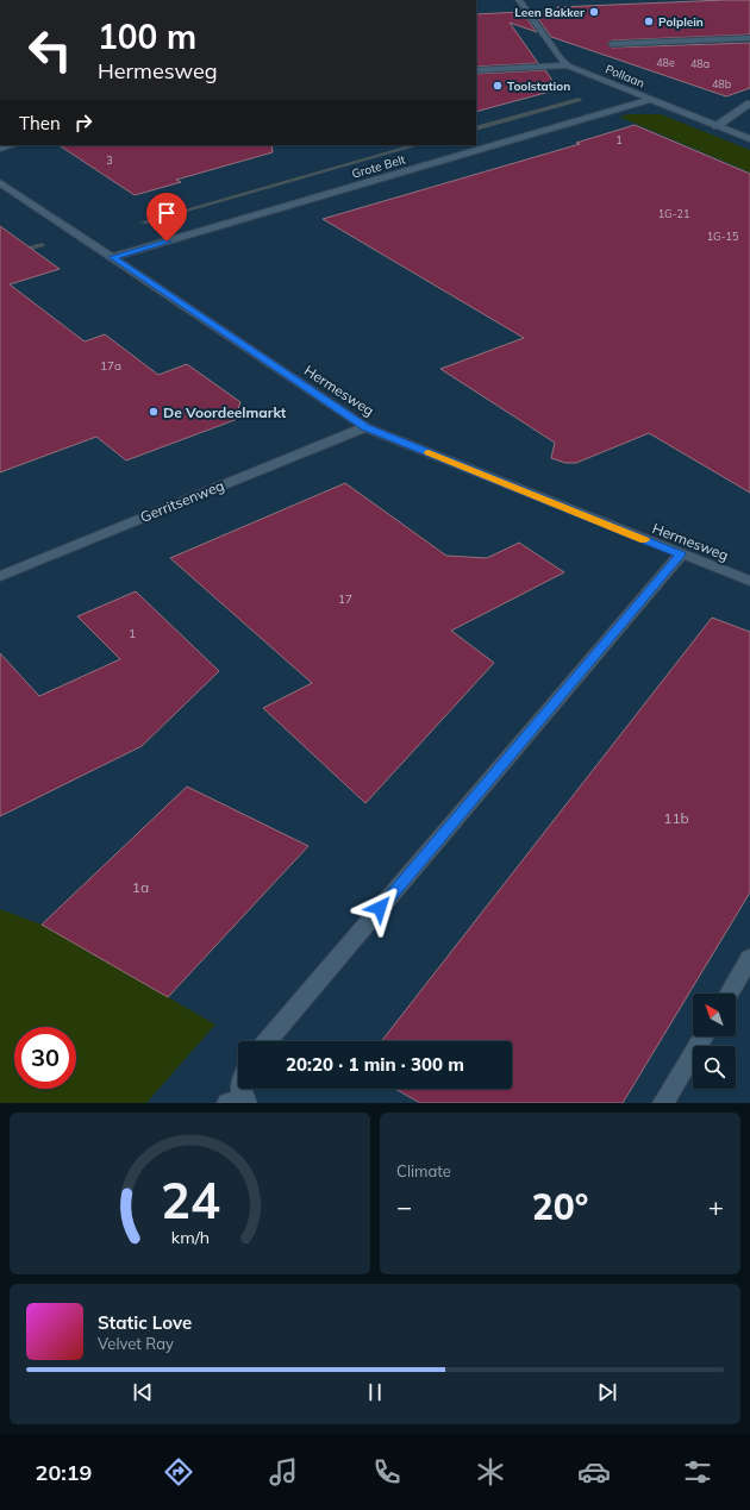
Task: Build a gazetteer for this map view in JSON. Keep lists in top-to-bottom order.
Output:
{
  "streets": {
    "street": [
      "Pollaan",
      "Grote Belt",
      "Hermesweg",
      "Gerritsenweg"
    ]
  },
  "crossings": [
    ["Pollaan", "Grote Belt"],
    ["Grote Belt", "Hermesweg"],
    ["Hermesweg", "Gerritsenweg"]
  ],
  "places": [
    "Leen Bakker",
    "Polplein",
    "Toolstation",
    "De Voordeelmarkt"
  ],
  "house_numbers": [
    "48e",
    "48a",
    "48b",
    "1",
    "3",
    "1G-21",
    "1G-15",
    "17a",
    "17",
    "1",
    "11b",
    "1a"
  ],
  "north": "top left",
  "page": {
    "turn": ["100 m", "Hermesweg"],
    "then": "Then",
    "limit": "30",
    "trip": "20:20 · 1 min · 300 m",
    "tile": "Climate",
    "heat": ["−", "20°", "+"],
    "song": ["Static Love", "Velvet Ray"],
    "tabs": "20:19",
    "gauge": ["24", "km/h"]
  }
}
